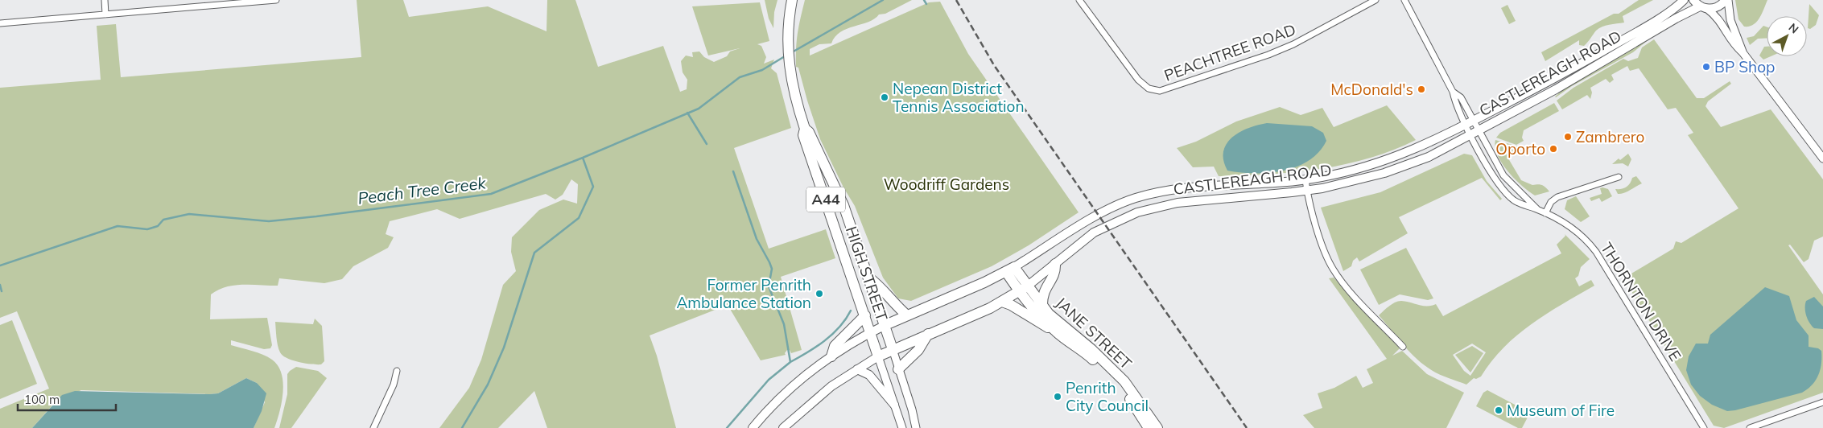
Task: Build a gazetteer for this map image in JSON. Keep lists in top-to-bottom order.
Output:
{
  "streets": {
    "highway": [
      "CASTLEREAGH ROAD",
      "A44",
      "HIGH STREET",
      "JANE STREET"
    ],
    "street": ["PEACHTREE ROAD", "THORNTON DRIVE"]
  },
  "crossings": [
    ["CASTLEREAGH ROAD", "HIGH STREET"],
    ["CASTLEREAGH ROAD", "THORNTON DRIVE"],
    ["CASTLEREAGH ROAD", "JANE STREET"]
  ],
  "water": ["Peach Tree Creek"],
  "parks": ["Woodriff Gardens"],
  "places": [
    "BP Shop",
    "McDonald's",
    "Nepean District Tennis Association",
    "Zambrero",
    "Oporto",
    "Former Penrith Ambulance Station",
    "Penrith City Council",
    "Museum of Fire"
  ],
  "scale_bar": "100 m",
  "north": "top right"
}
